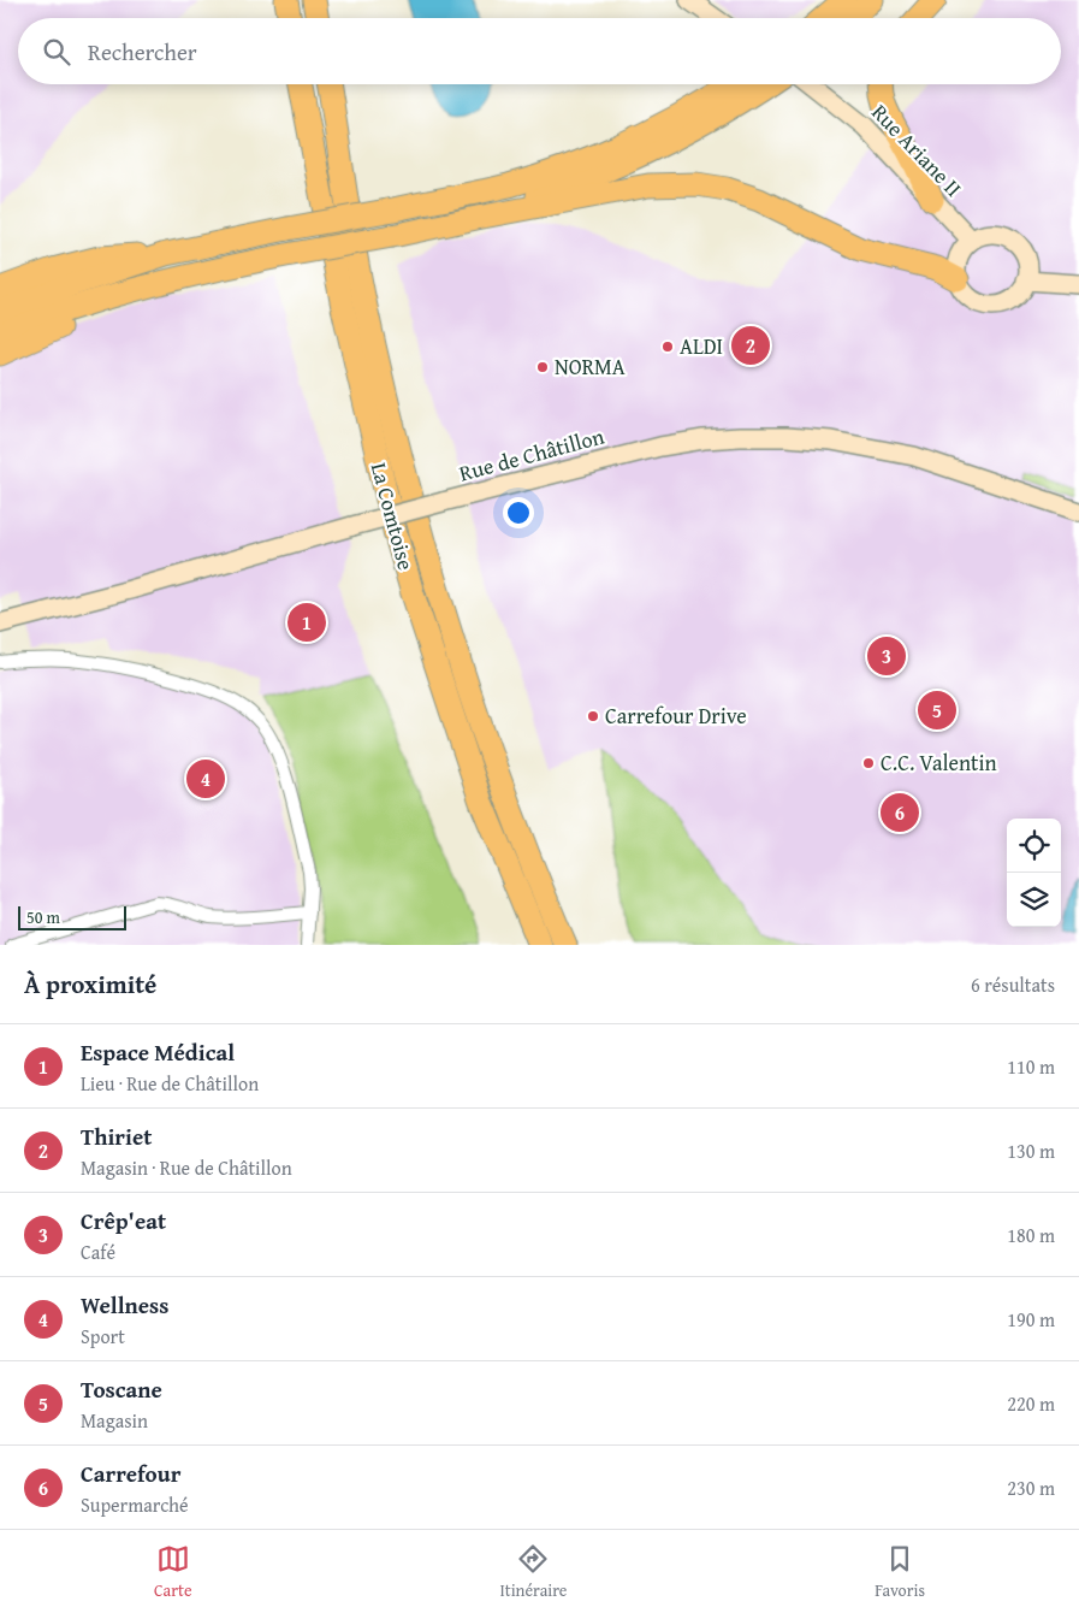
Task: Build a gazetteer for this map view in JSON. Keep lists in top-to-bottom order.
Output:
{
  "streets": {
    "highway": ["La Comtoise"],
    "street": ["Rue Ariane II", "Rue de Châtillon"]
  },
  "places": [
    "ALDI",
    "NORMA",
    "Carrefour Drive",
    "C.C. Valentin"
  ],
  "scale_bar": "50 m",
  "page": {
    "search": "Rechercher",
    "pins": [
      "2",
      "1",
      "3",
      "5",
      "4",
      "6"
    ],
    "scale": "50 m",
    "heading": ["À proximité", "6 résultats"],
    "list": [
      {
        "mark": "1",
        "name": "Espace Médical",
        "note": "Lieu · Rue de Châtillon",
        "value": "110 m"
      },
      {
        "mark": "2",
        "name": "Thiriet",
        "note": "Magasin · Rue de Châtillon",
        "value": "130 m"
      },
      {
        "mark": "3",
        "name": "Crêp'eat",
        "note": "Café",
        "value": "180 m"
      },
      {
        "mark": "4",
        "name": "Wellness",
        "note": "Sport",
        "value": "190 m"
      },
      {
        "mark": "5",
        "name": "Toscane",
        "note": "Magasin",
        "value": "220 m"
      },
      {
        "mark": "6",
        "name": "Carrefour",
        "note": "Supermarché",
        "value": "230 m"
      }
    ],
    "nav": ["Carte", "Itinéraire", "Favoris"]
  }
}
